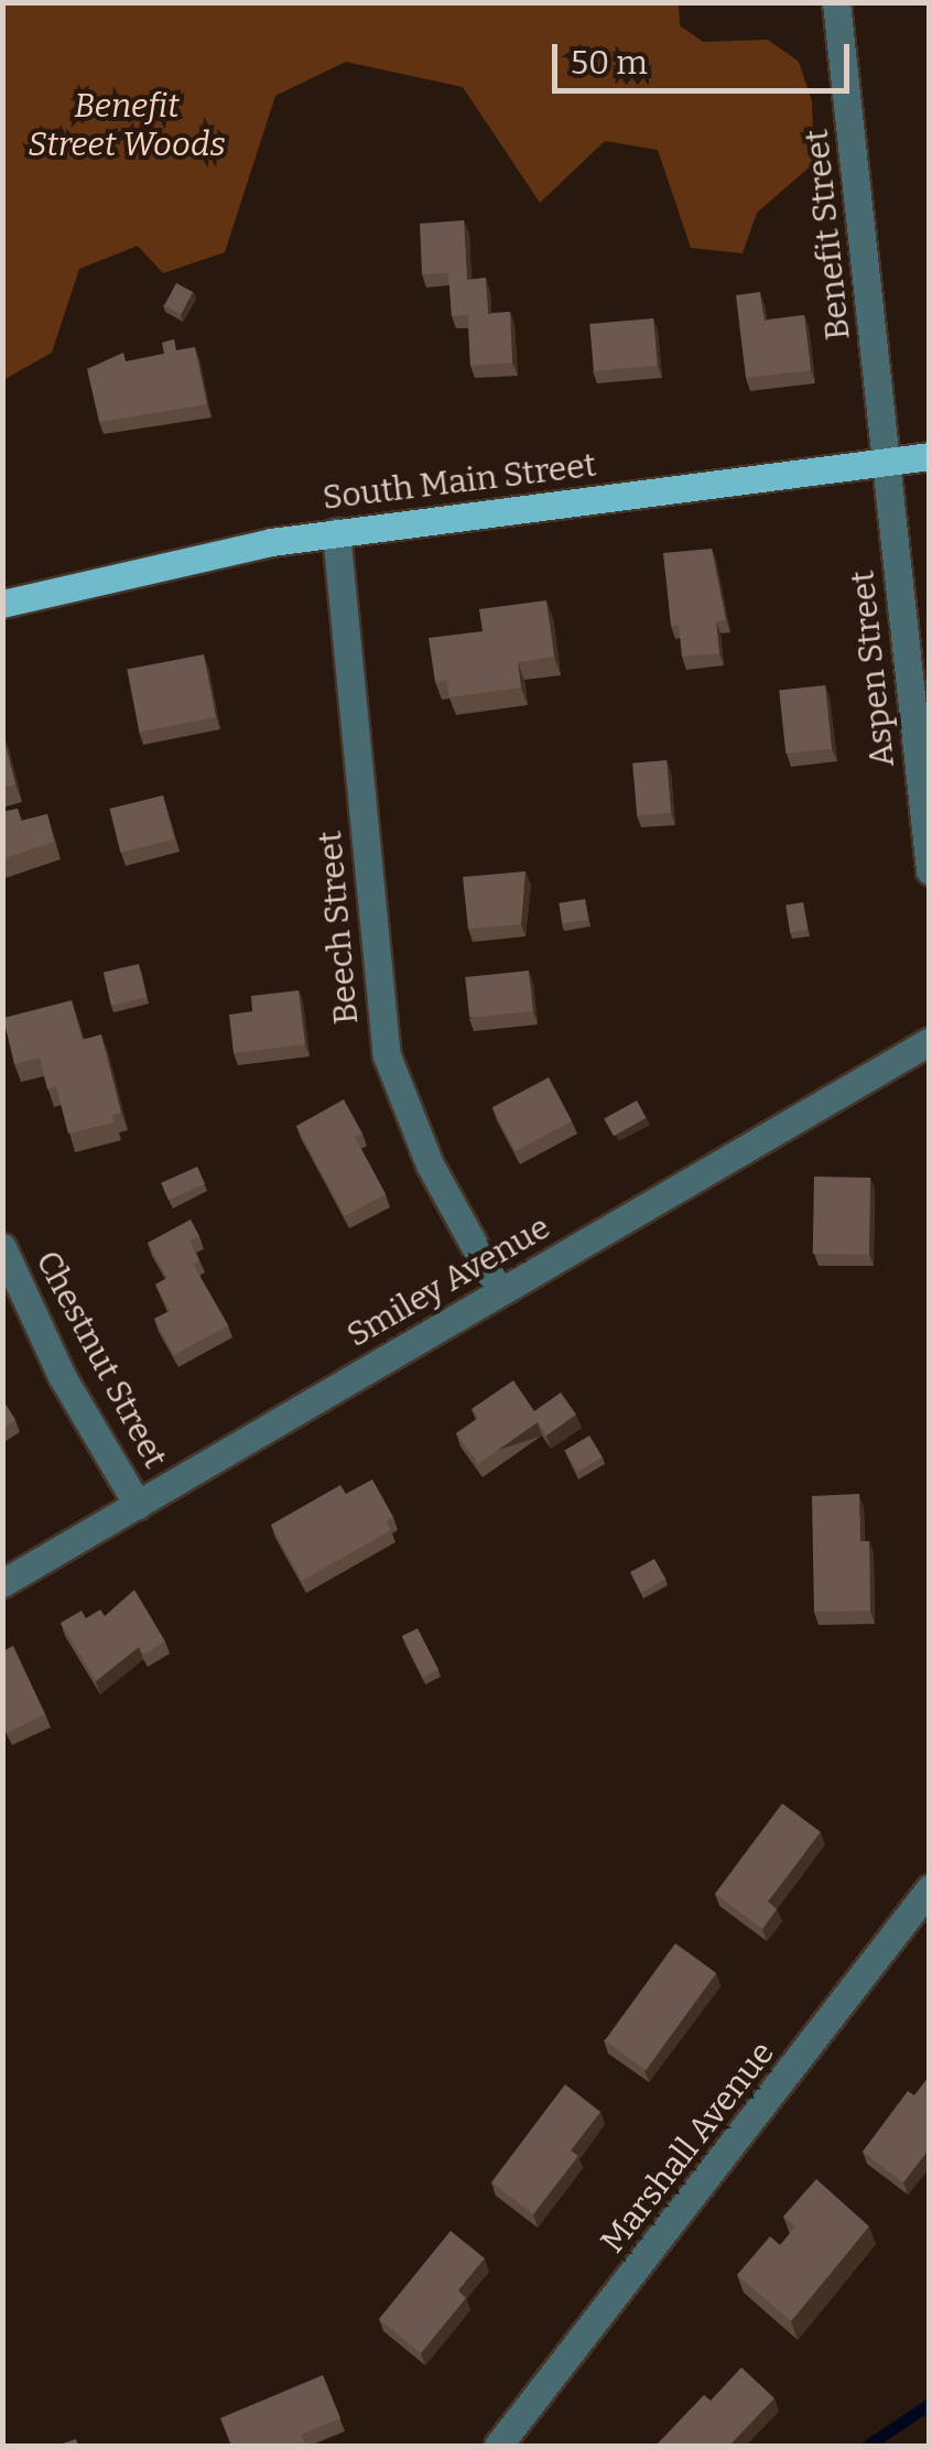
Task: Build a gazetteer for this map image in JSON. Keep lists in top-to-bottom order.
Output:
{
  "streets": {
    "main road": ["South Main Street"],
    "street": [
      "Benefit Street",
      "Aspen Street",
      "Beech Street",
      "Smiley Avenue",
      "Chestnut Street",
      "Marshall Avenue"
    ]
  },
  "crossings": [
    ["Benefit Street", "South Main Street"],
    ["Benefit Street", "Aspen Street"],
    ["South Main Street", "Aspen Street"],
    ["South Main Street", "Beech Street"],
    ["Beech Street", "Smiley Avenue"],
    ["Smiley Avenue", "Chestnut Street"]
  ],
  "parks": ["Benefit Street Woods"],
  "scale_bar": "50 m"
}
